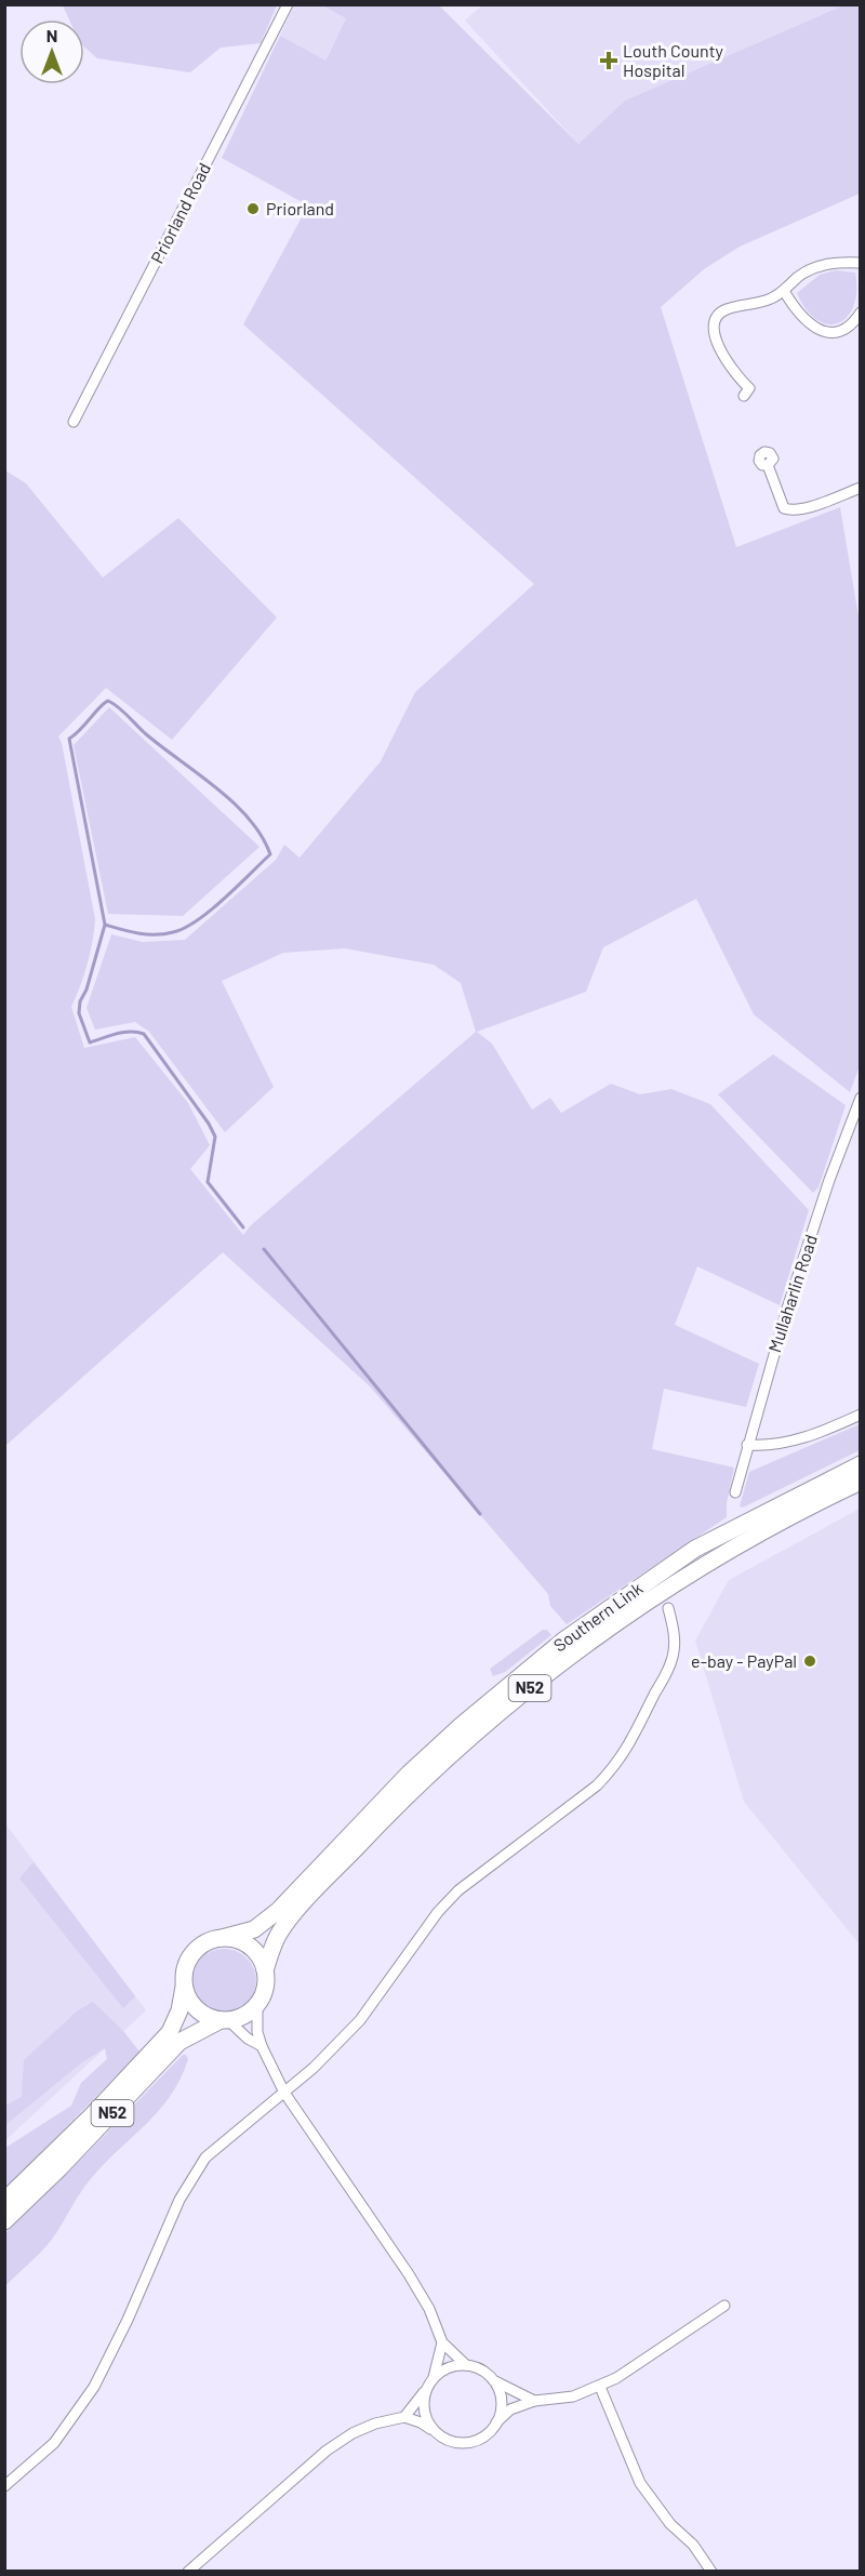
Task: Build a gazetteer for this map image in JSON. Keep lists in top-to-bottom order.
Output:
{
  "streets": {
    "main road": ["Southern Link", "N52"],
    "street": ["Priorland Road", "Mullaharlin Road"]
  },
  "crossings": [
    ["Southern Link", "N52"]
  ],
  "places": {
    "health": ["Louth County Hospital"],
    "other": ["Priorland", "e-bay - PayPal"]
  },
  "north": "top"
}
